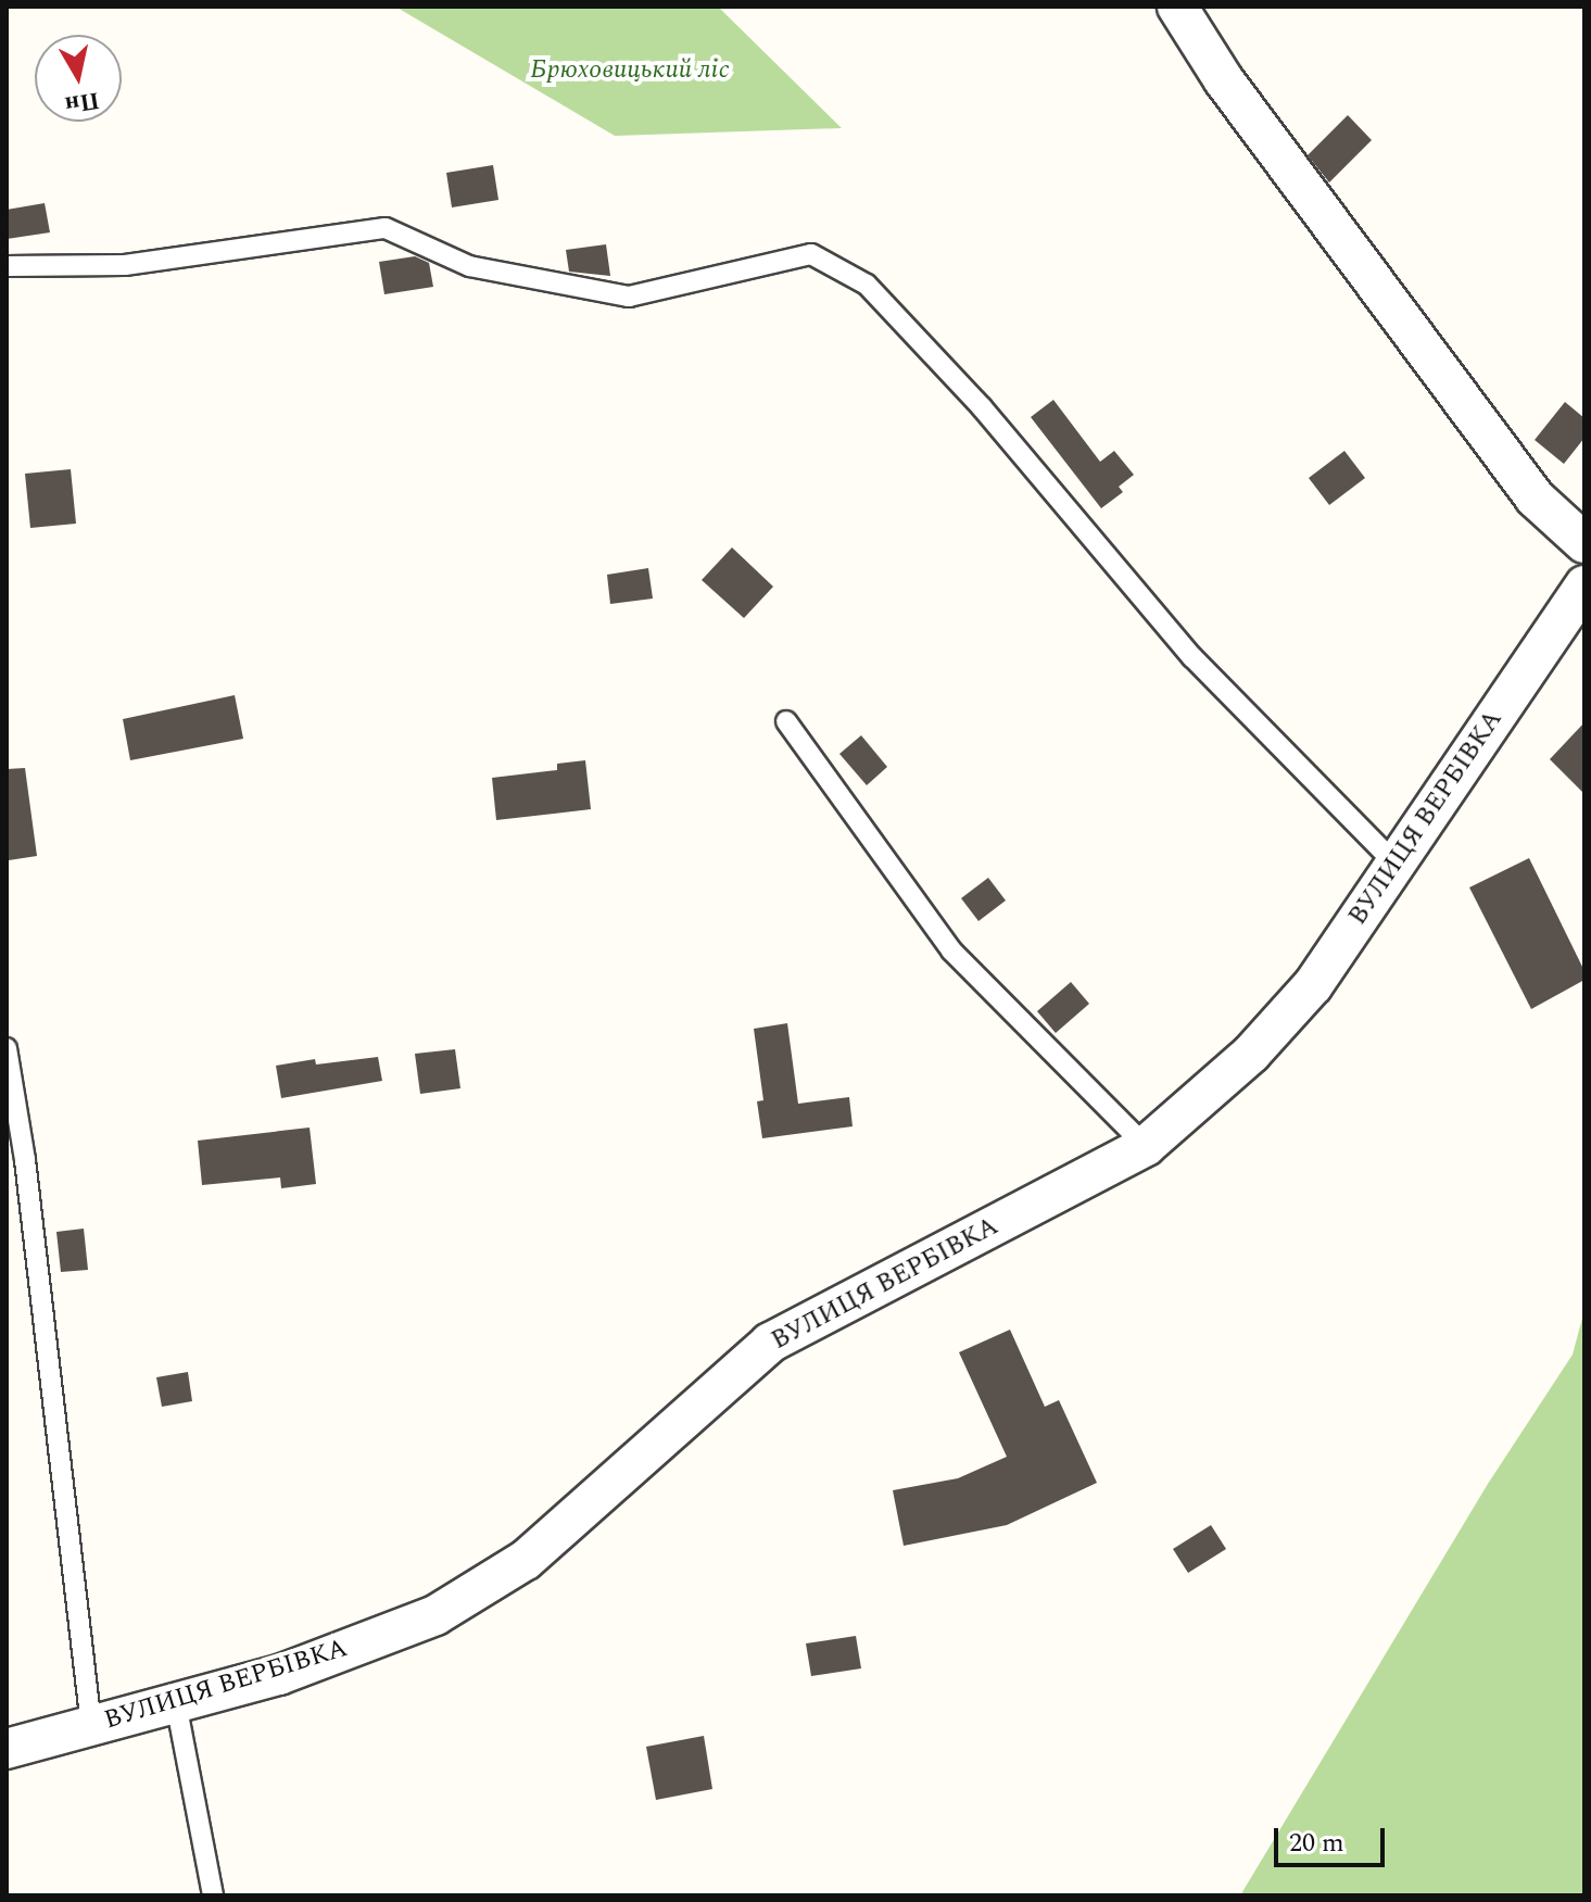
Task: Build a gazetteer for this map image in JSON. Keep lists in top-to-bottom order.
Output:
{
  "streets": {
    "street": ["ВУЛИЦЯ ВЕРБІВКА"]
  },
  "parks": ["Брюховицький ліс"],
  "scale_bar": "20 m",
  "north": "bottom"
}
